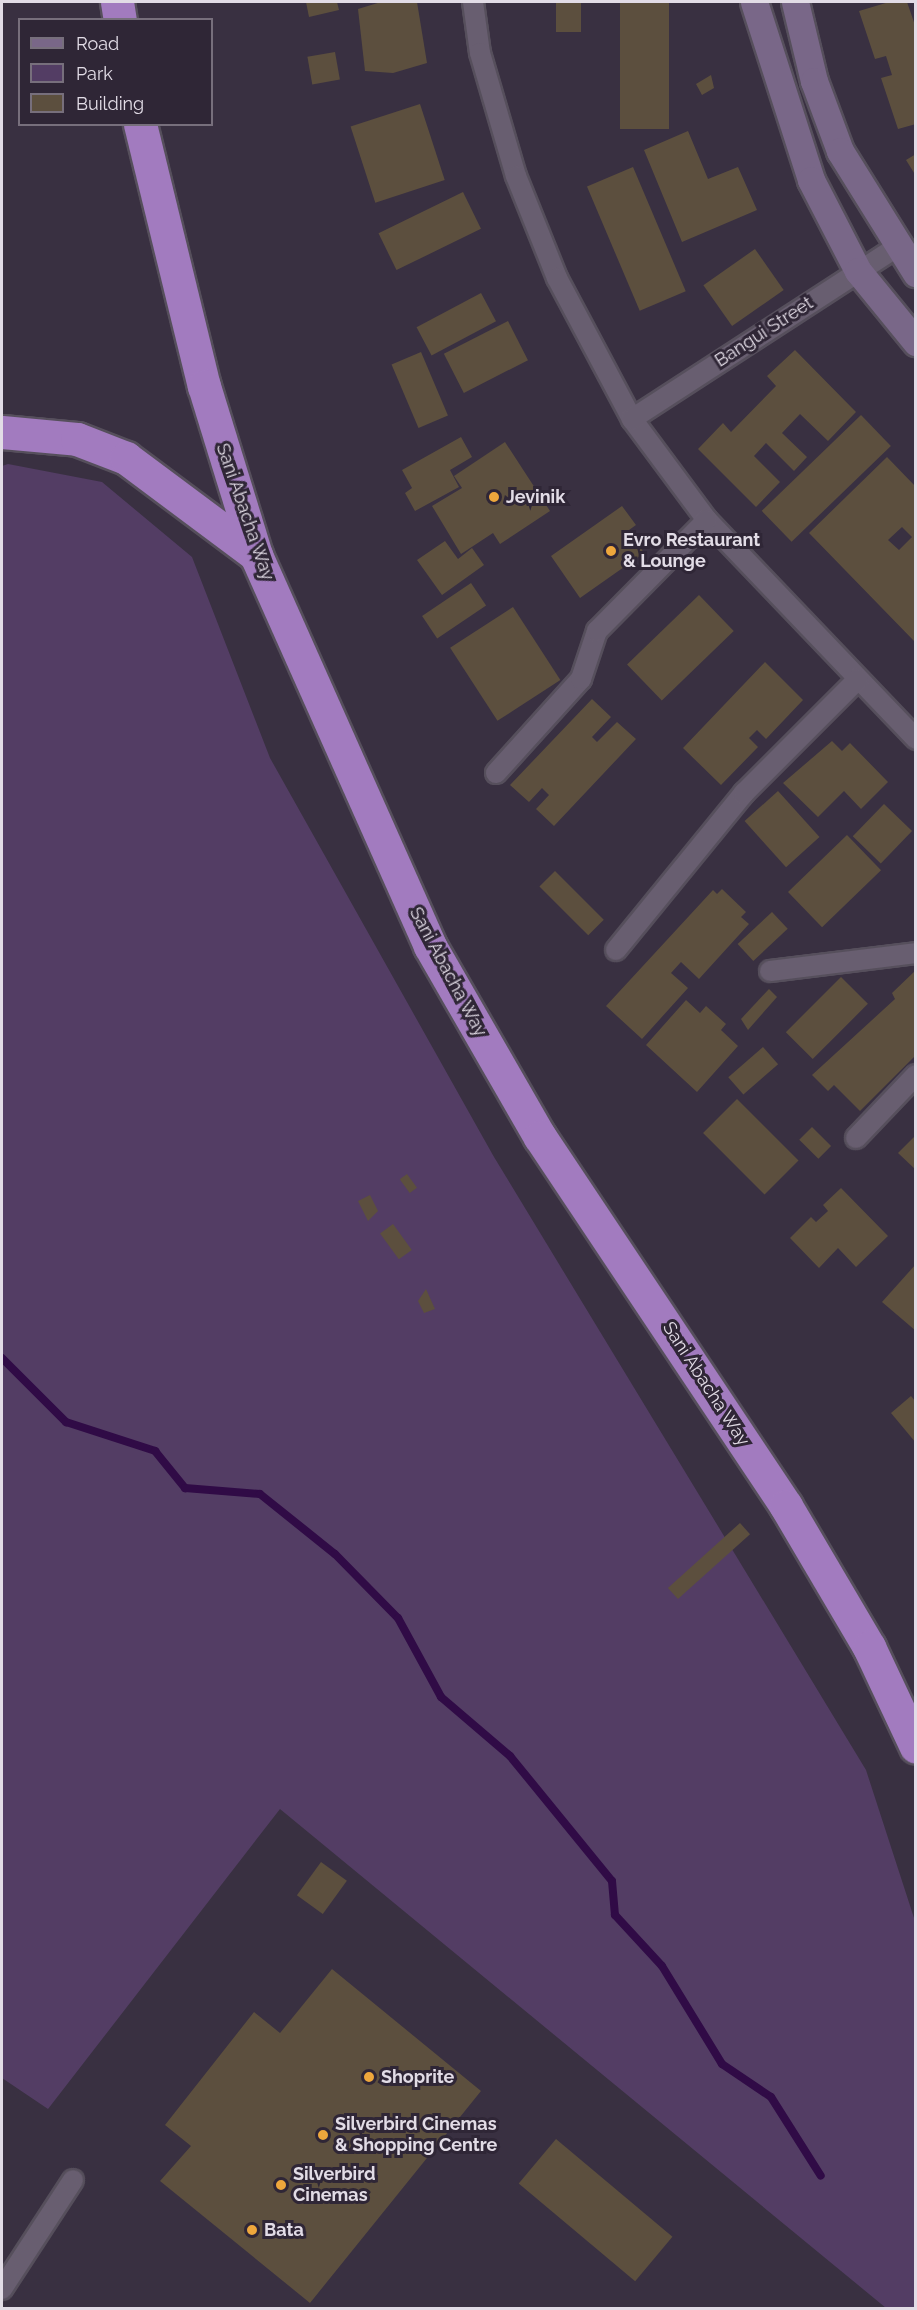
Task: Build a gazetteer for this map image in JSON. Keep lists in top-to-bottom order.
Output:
{
  "streets": {
    "highway": ["Sani Abacha Way"],
    "street": ["Bangui Street"]
  },
  "places": [
    "Jevinik",
    "Evro Restaurant & Lounge",
    "Shoprite",
    "Silverbird Cinemas & Shopping Centre",
    "Silverbird Cinemas",
    "Bata"
  ],
  "legend": ["Road", "Park", "Building"]
}
